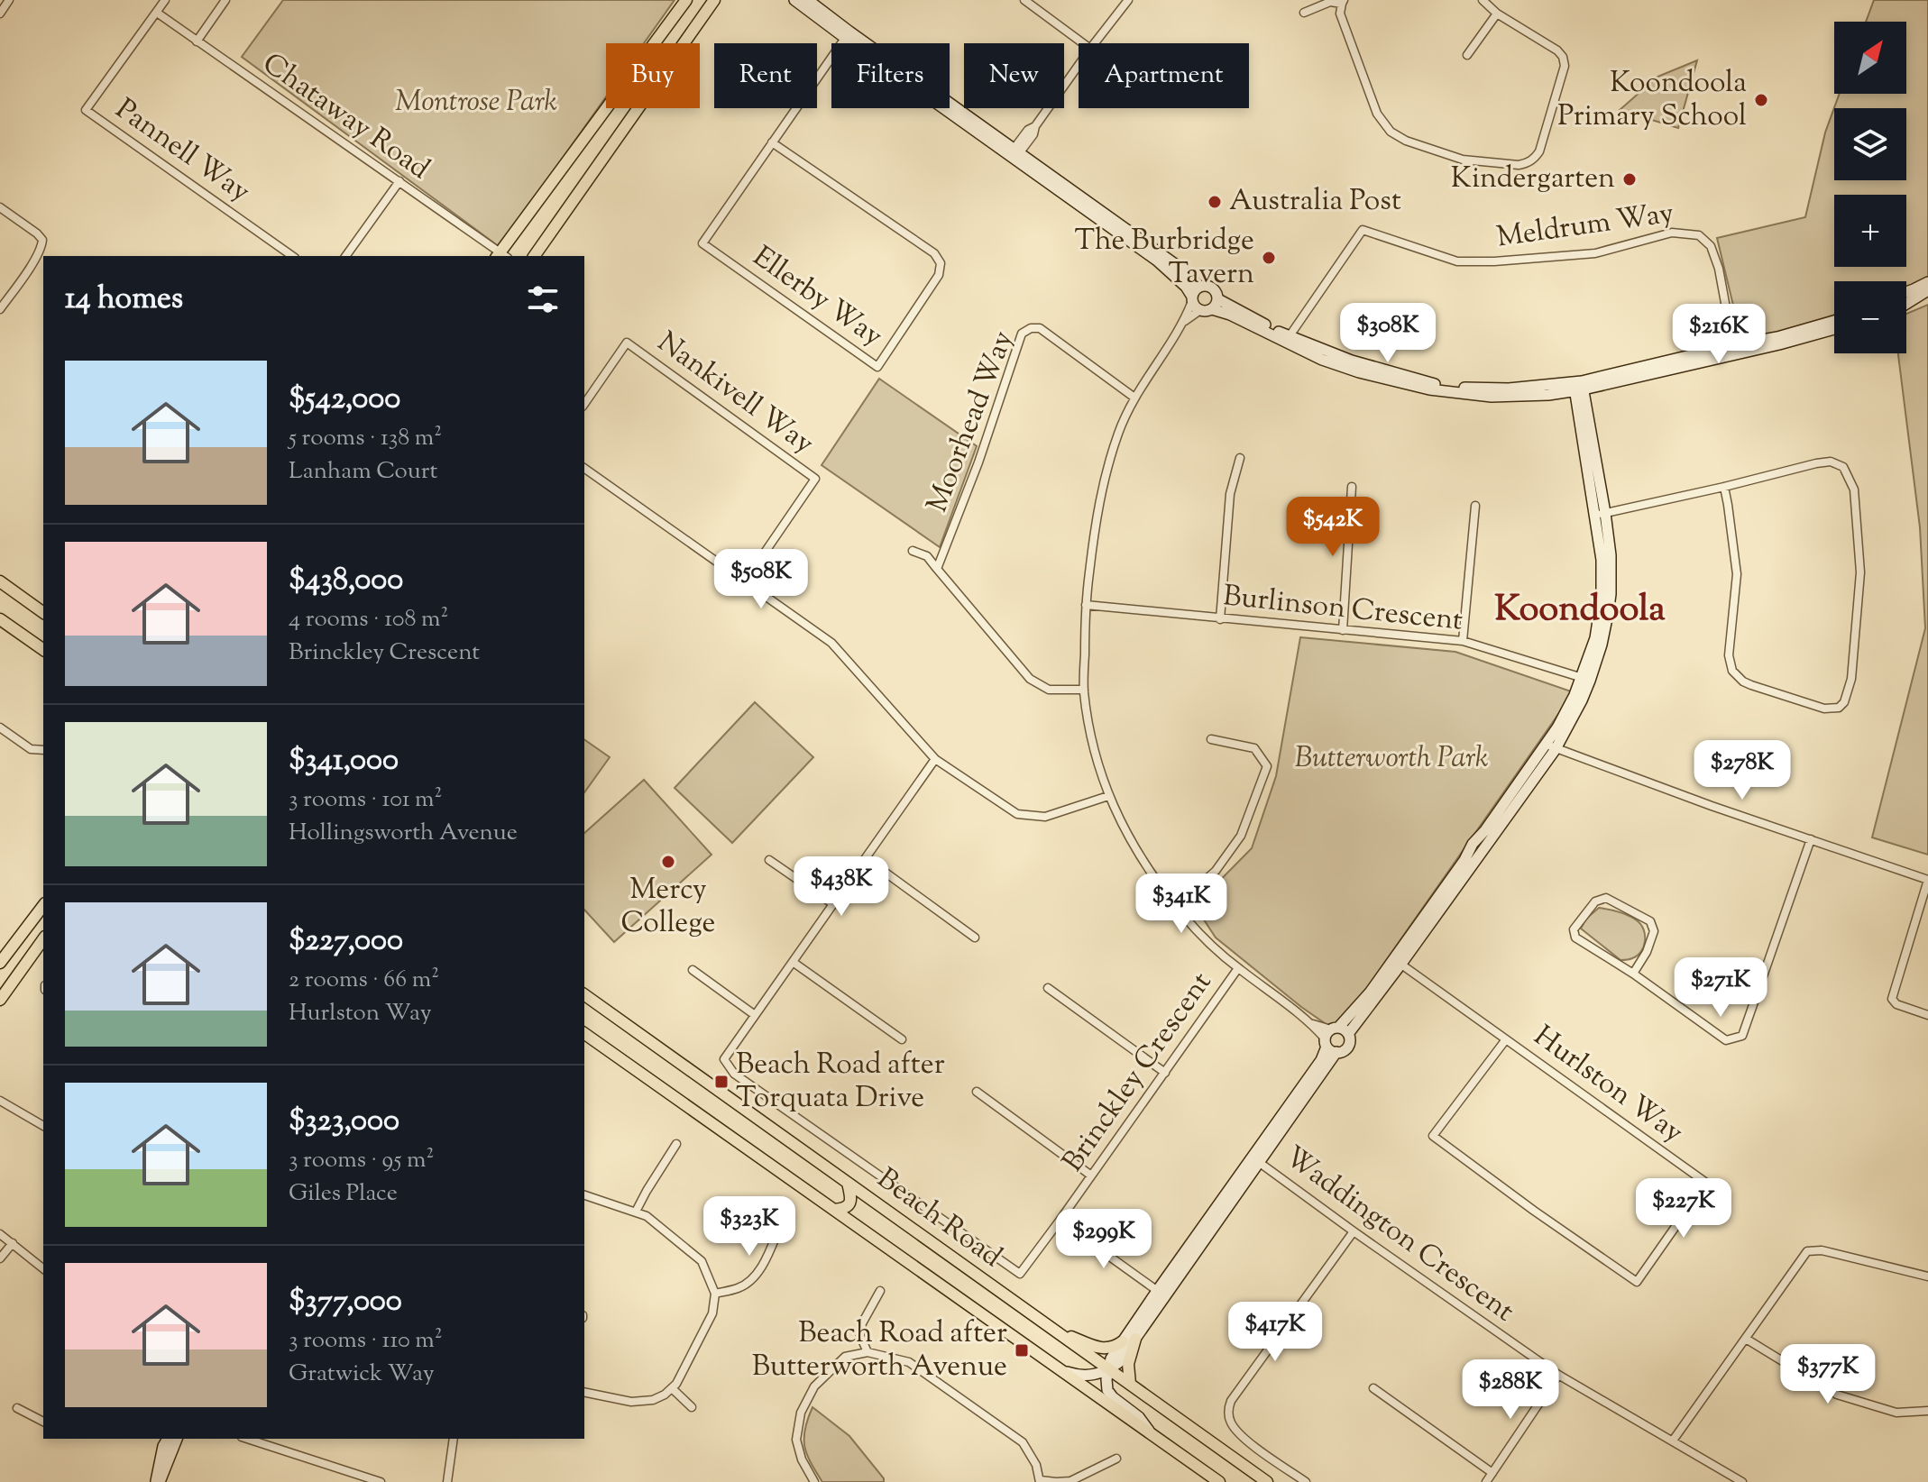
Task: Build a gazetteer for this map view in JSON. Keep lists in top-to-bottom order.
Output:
{
  "streets": {
    "main road": ["Beach Road"],
    "street": [
      "Chataway Road",
      "Pannell Way",
      "Meldrum Way",
      "Ellerby Way",
      "Nankivell Way",
      "Moorhead Way",
      "Burlinson Crescent",
      "Brinckley Crescent",
      "Hurlston Way",
      "Waddington Crescent"
    ]
  },
  "crossings": [
    ["Chataway Road", "Pannell Way"]
  ],
  "districts": ["Koondoola"],
  "parks": ["Montrose Park", "Butterworth Park"],
  "places": {
    "other": [
      "Koondoola Primary School",
      "Kindergarten",
      "Australia Post",
      "The Burbridge Tavern",
      "Mercy College"
    ],
    "transit": ["Beach Road after Torquata Drive", "Beach Road after Butterworth Avenue"]
  },
  "north": "top right",
  "page": {
    "map_buttons": ["+", "−"],
    "chip": [
      "Buy",
      "Rent",
      "Filters",
      "New",
      "Apartment"
    ],
    "heading": "14 homes",
    "price": [
      "$308K",
      "$216K",
      "$542K",
      "$508K",
      "$278K",
      "$438K",
      "$341K",
      "$271K",
      "$227K",
      "$323K",
      "$299K",
      "$417K",
      "$377K",
      "$288K"
    ],
    "list": [
      {
        "name": "$542,000",
        "note": "5 rooms · 138 m² · Lanham Court"
      },
      {
        "name": "$438,000",
        "note": "4 rooms · 108 m² · Brinckley Crescent"
      },
      {
        "name": "$341,000",
        "note": "3 rooms · 101 m² · Hollingsworth Avenue"
      },
      {
        "name": "$227,000",
        "note": "2 rooms · 66 m² · Hurlston Way"
      },
      {
        "name": "$323,000",
        "note": "3 rooms · 95 m² · Giles Place"
      },
      {
        "name": "$377,000",
        "note": "3 rooms · 110 m² · Gratwick Way"
      }
    ]
  }
}
